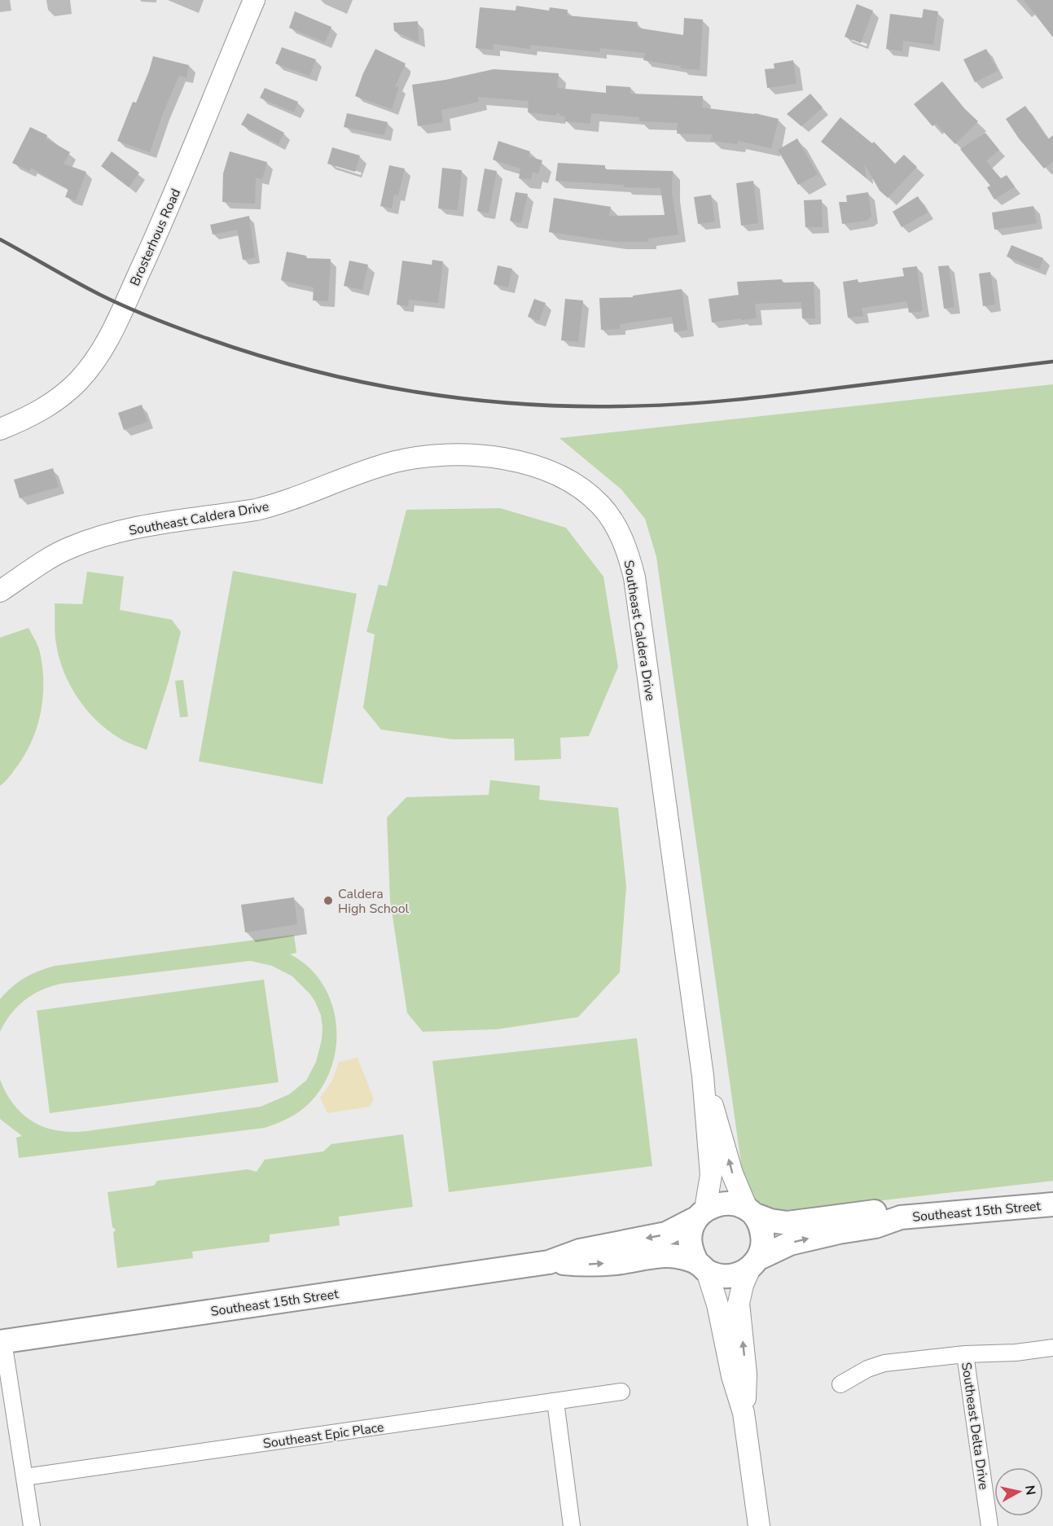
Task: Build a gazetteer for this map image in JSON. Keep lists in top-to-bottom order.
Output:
{
  "streets": {
    "main road": ["Southeast 15th Street"],
    "street": [
      "Brosterhous Road",
      "Southeast Caldera Drive",
      "Southeast Delta Drive",
      "Southeast Epic Place"
    ]
  },
  "crossings": [
    ["Southeast Caldera Drive", "Southeast 15th Street"]
  ],
  "places": ["Caldera High School"],
  "north": "right"
}
